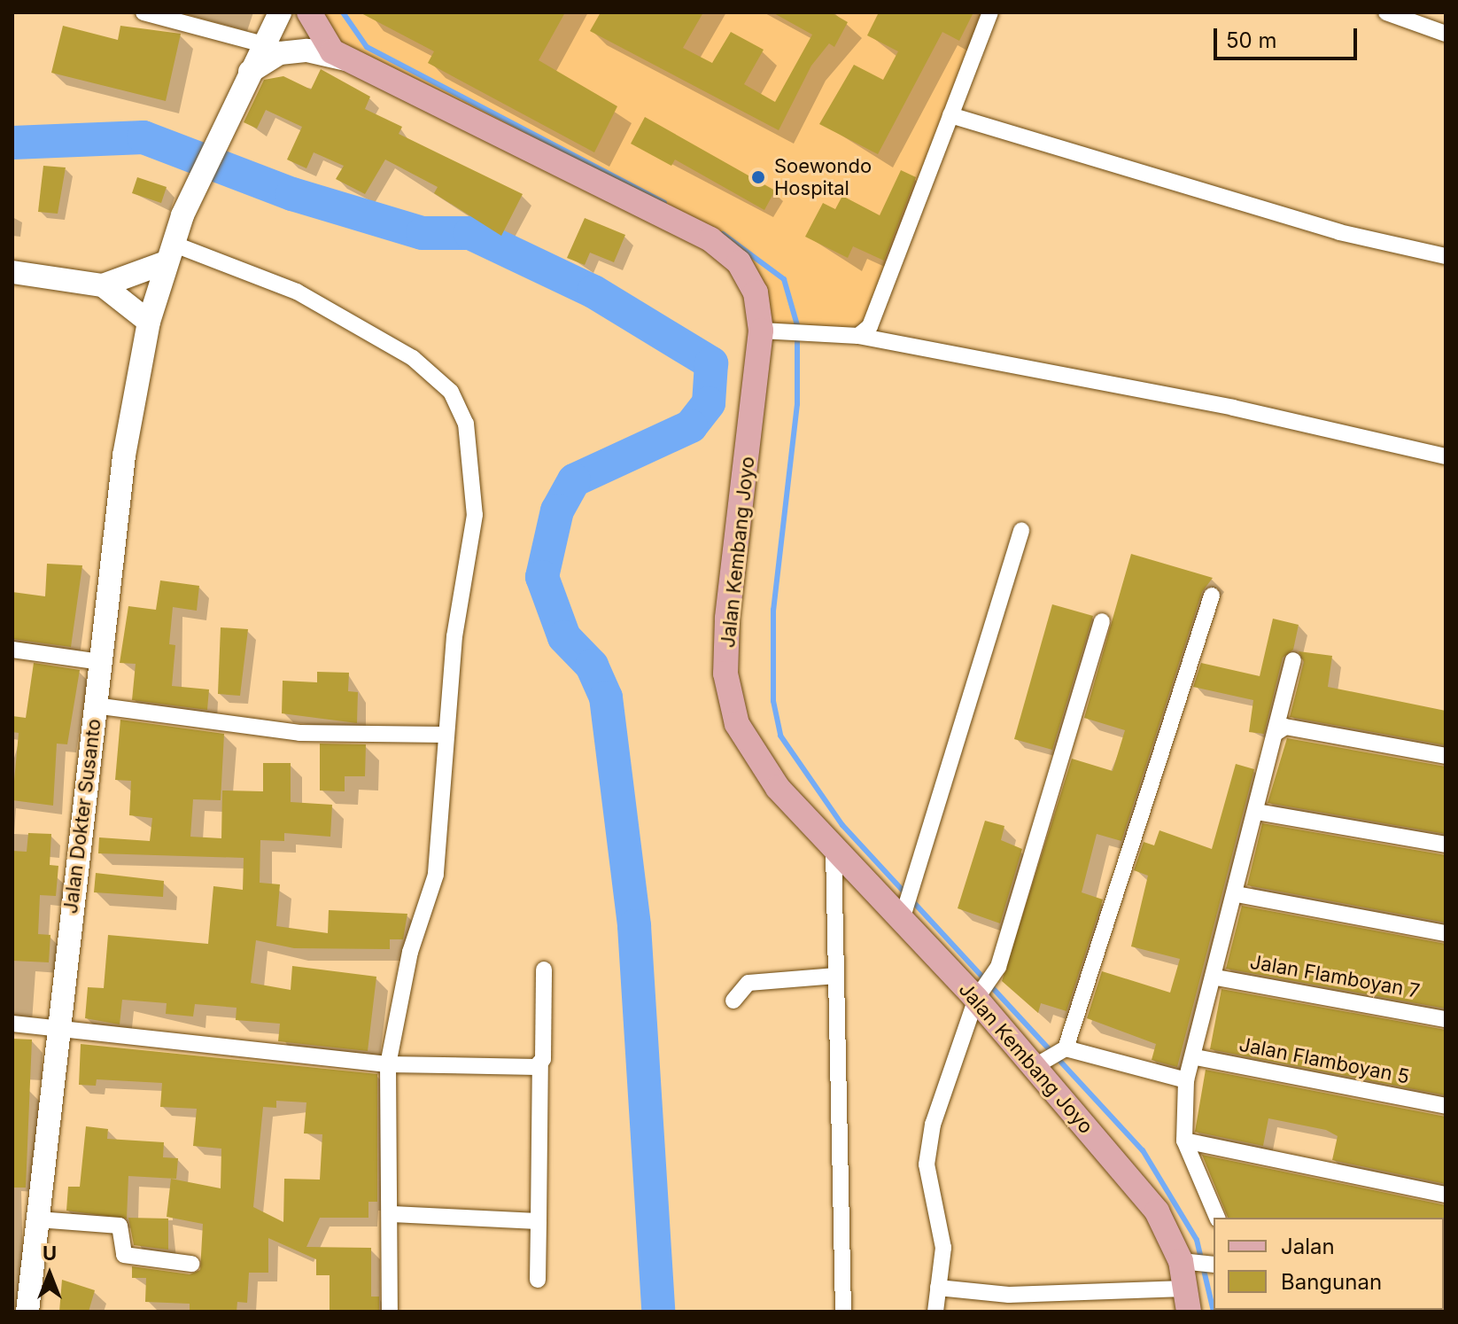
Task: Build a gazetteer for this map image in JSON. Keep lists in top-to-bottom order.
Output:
{
  "streets": {
    "main road": ["Jalan Kembang Joyo", "Jalan Dokter Susanto"],
    "street": ["Jalan Flamboyan 7", "Jalan Flamboyan 5"]
  },
  "places": ["Soewondo Hospital"],
  "legend": ["Jalan", "Bangunan"],
  "scale_bar": "50 m",
  "north": "top"
}
